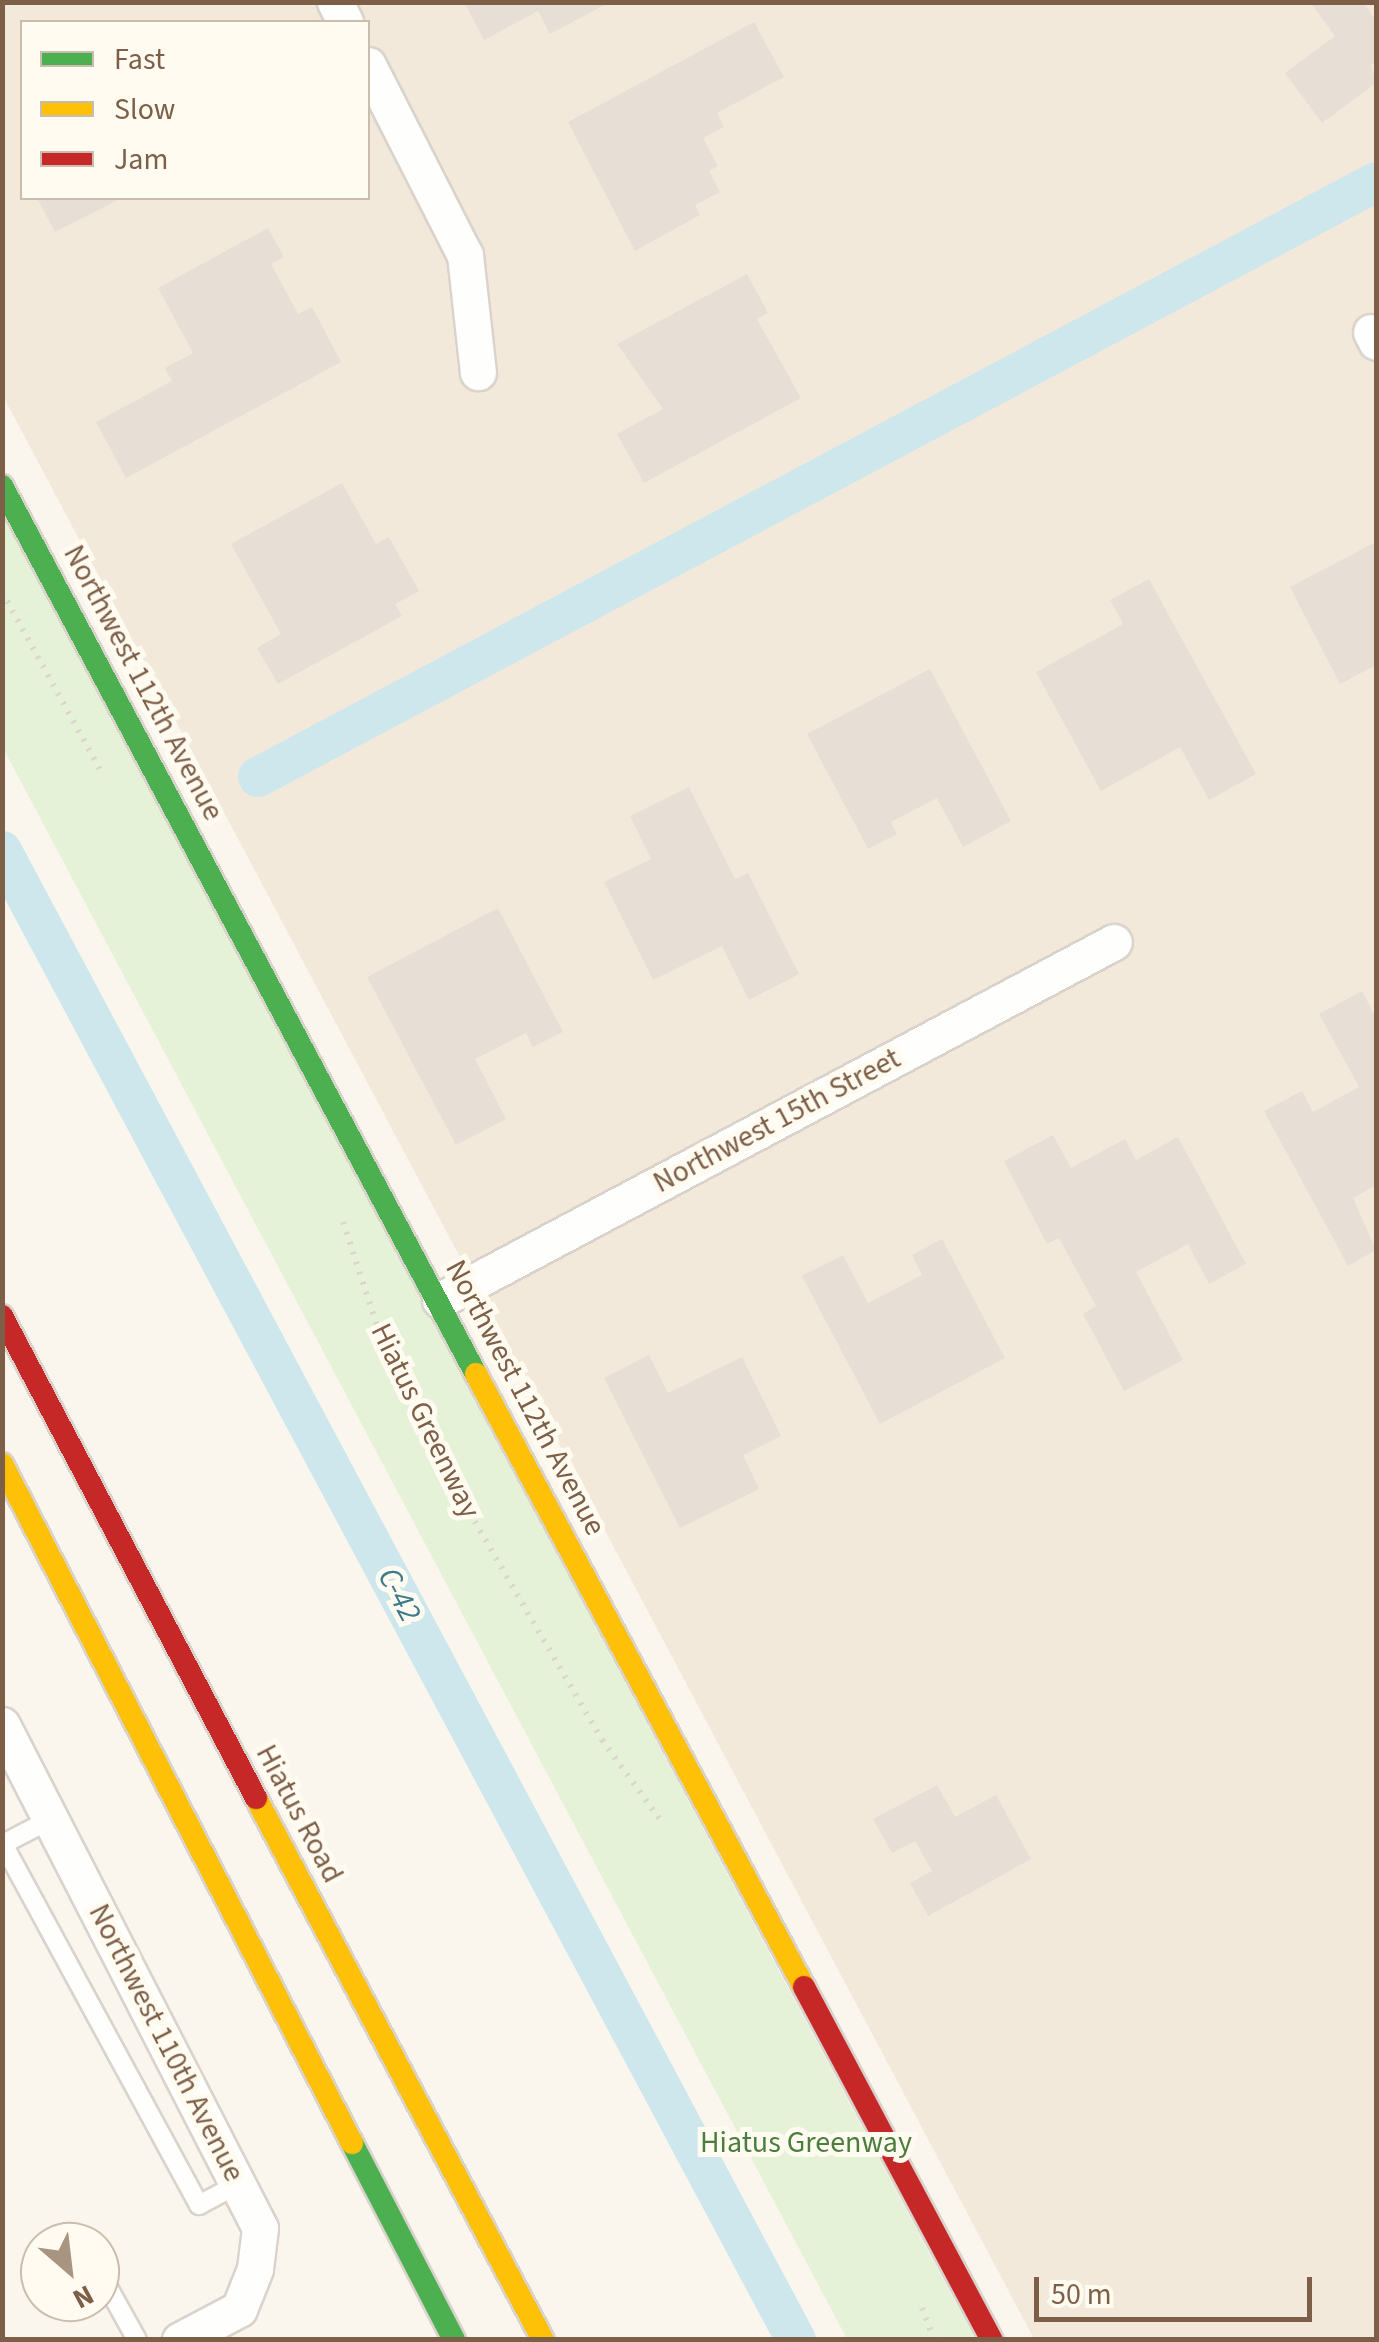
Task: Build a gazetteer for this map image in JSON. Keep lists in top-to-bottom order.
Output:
{
  "streets": {
    "main road": ["Northwest 112th Avenue", "Hiatus Road"],
    "street": ["Northwest 15th Street", "Northwest 110th Avenue"],
    "path": ["Hiatus Greenway"]
  },
  "crossings": [
    ["Northwest 112th Avenue", "Northwest 15th Street"]
  ],
  "water": ["C-42"],
  "parks": ["Hiatus Greenway"],
  "legend": ["Fast", "Slow", "Jam"],
  "scale_bar": "50 m",
  "north": "bottom right"
}
